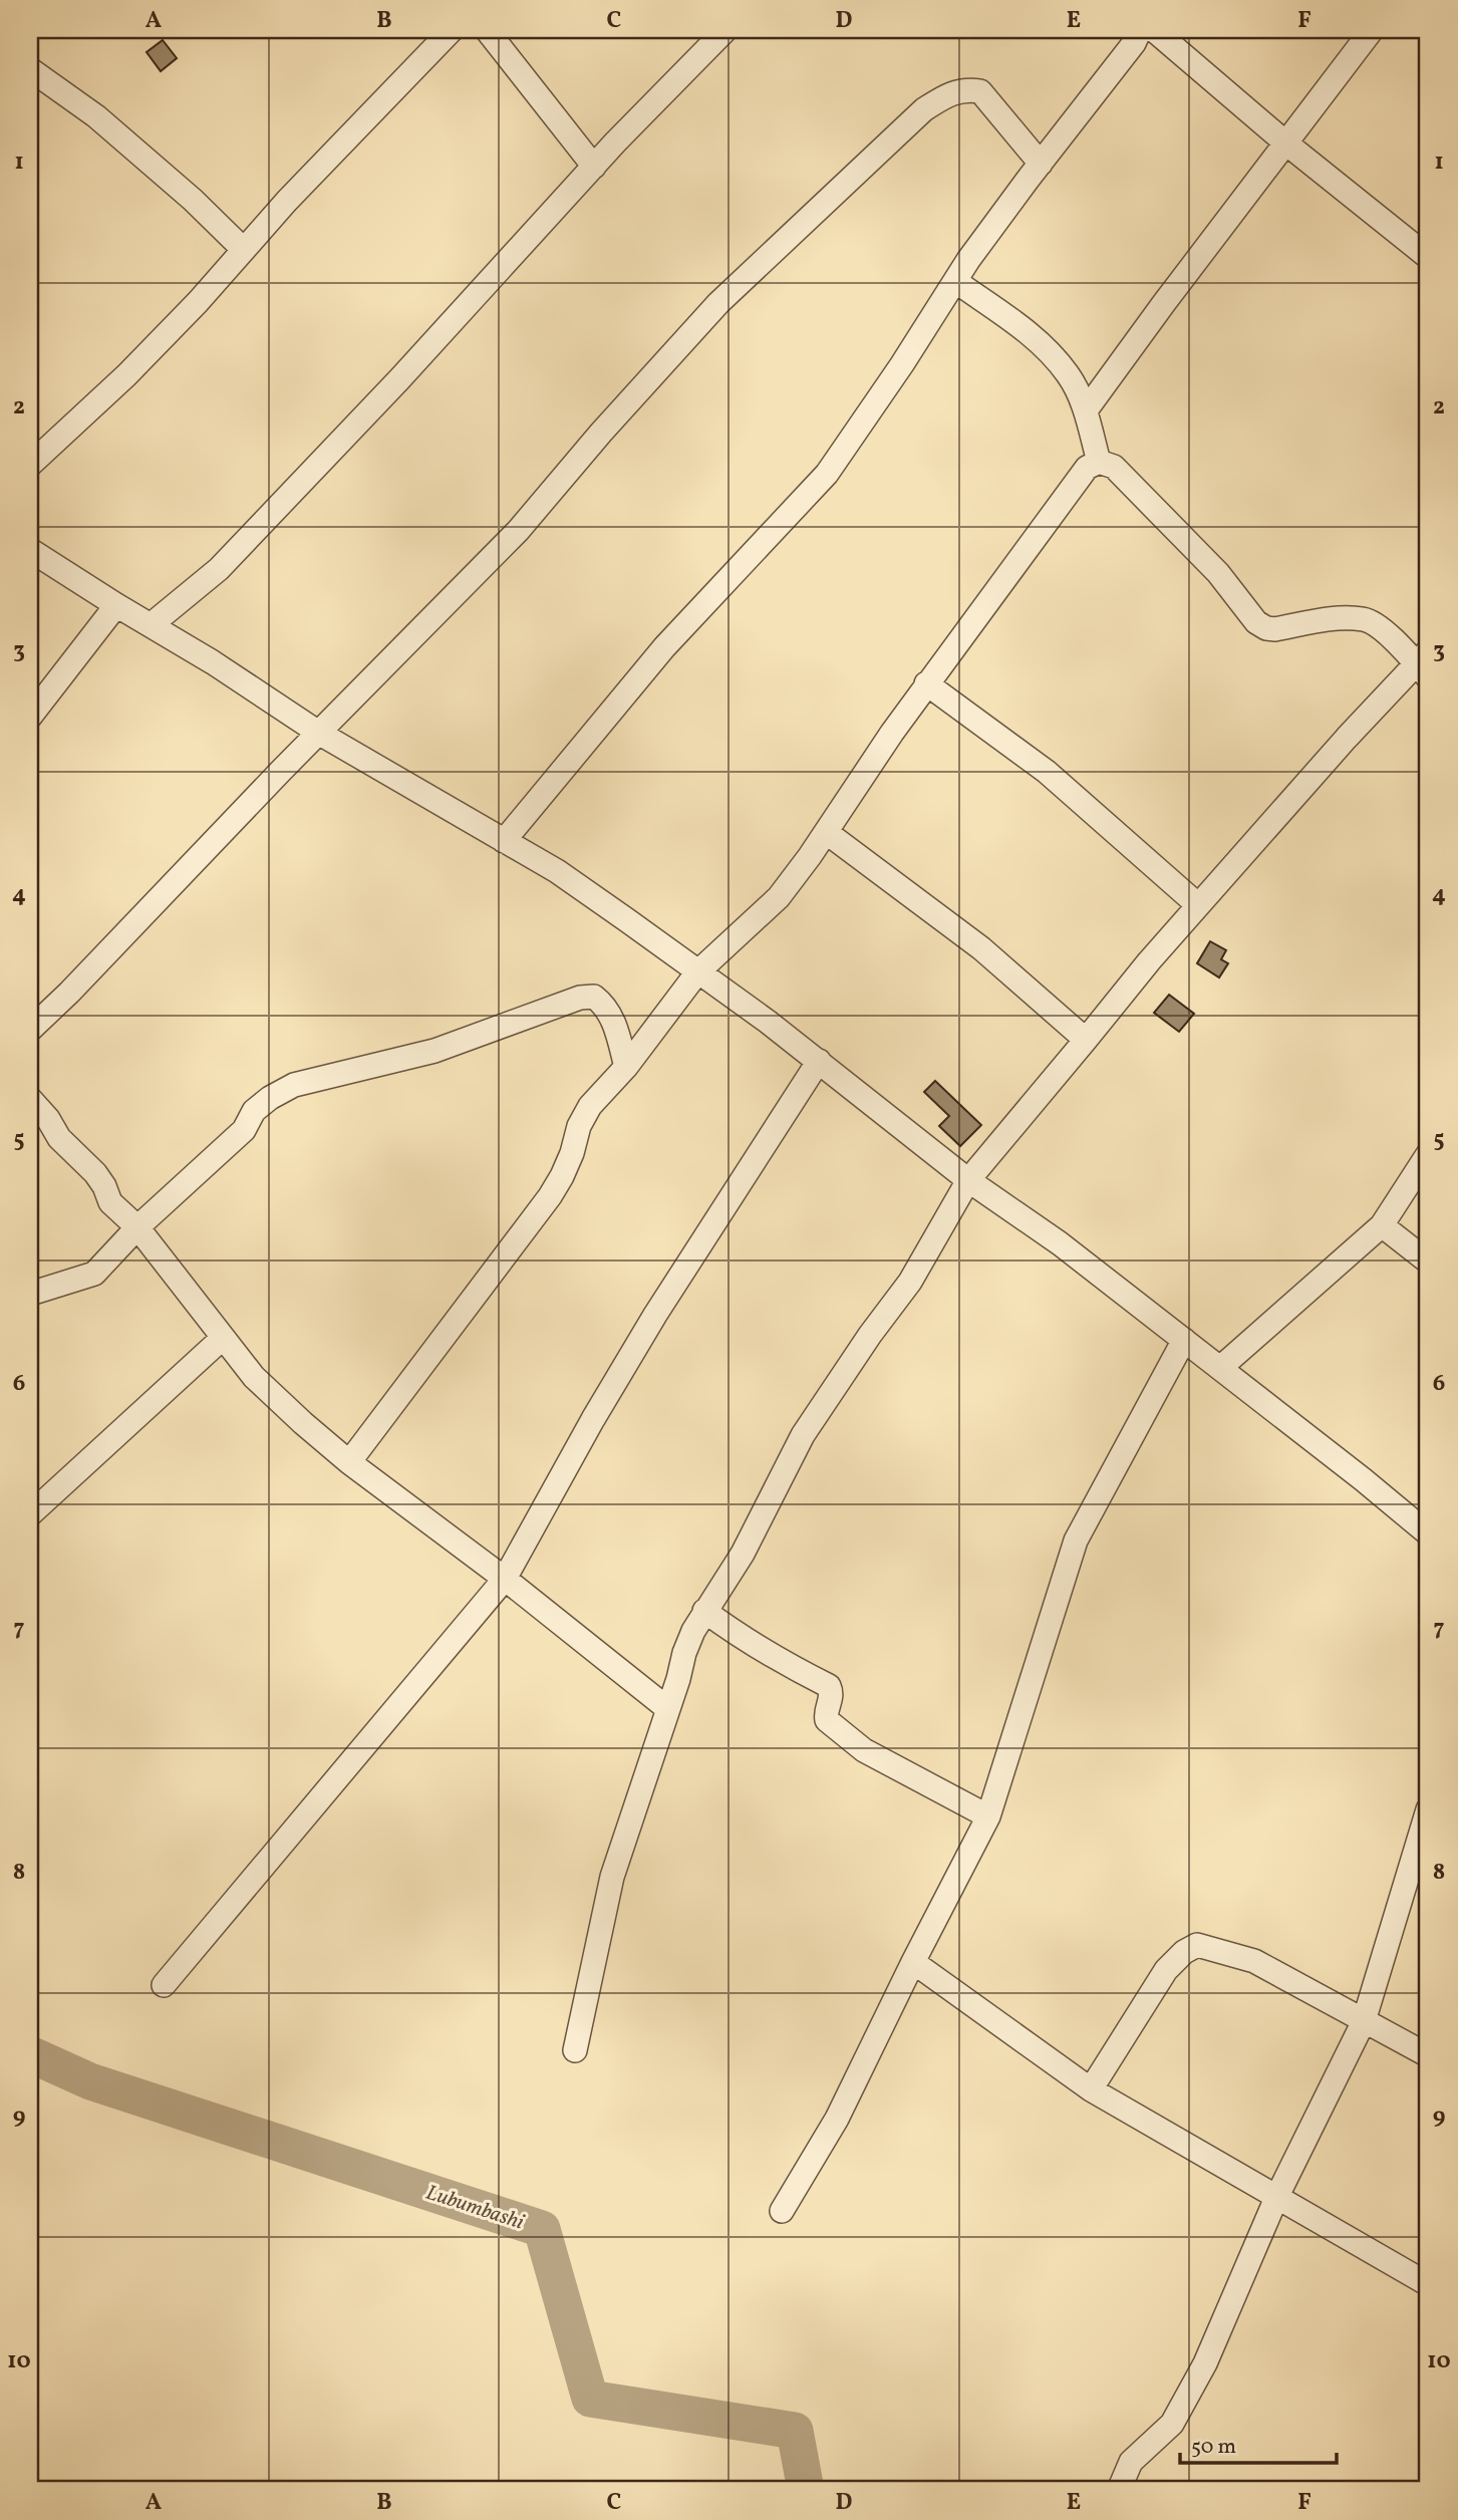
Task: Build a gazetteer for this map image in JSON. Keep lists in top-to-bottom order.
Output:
{
  "water": ["Lubumbashi"],
  "scale_bar": "50 m",
  "grid": {
    "columns": [
      "A",
      "B",
      "C",
      "D",
      "E",
      "F"
    ],
    "rows": [
      "1",
      "2",
      "3",
      "4",
      "5",
      "6",
      "7",
      "8",
      "9",
      "10"
    ]
  }
}
